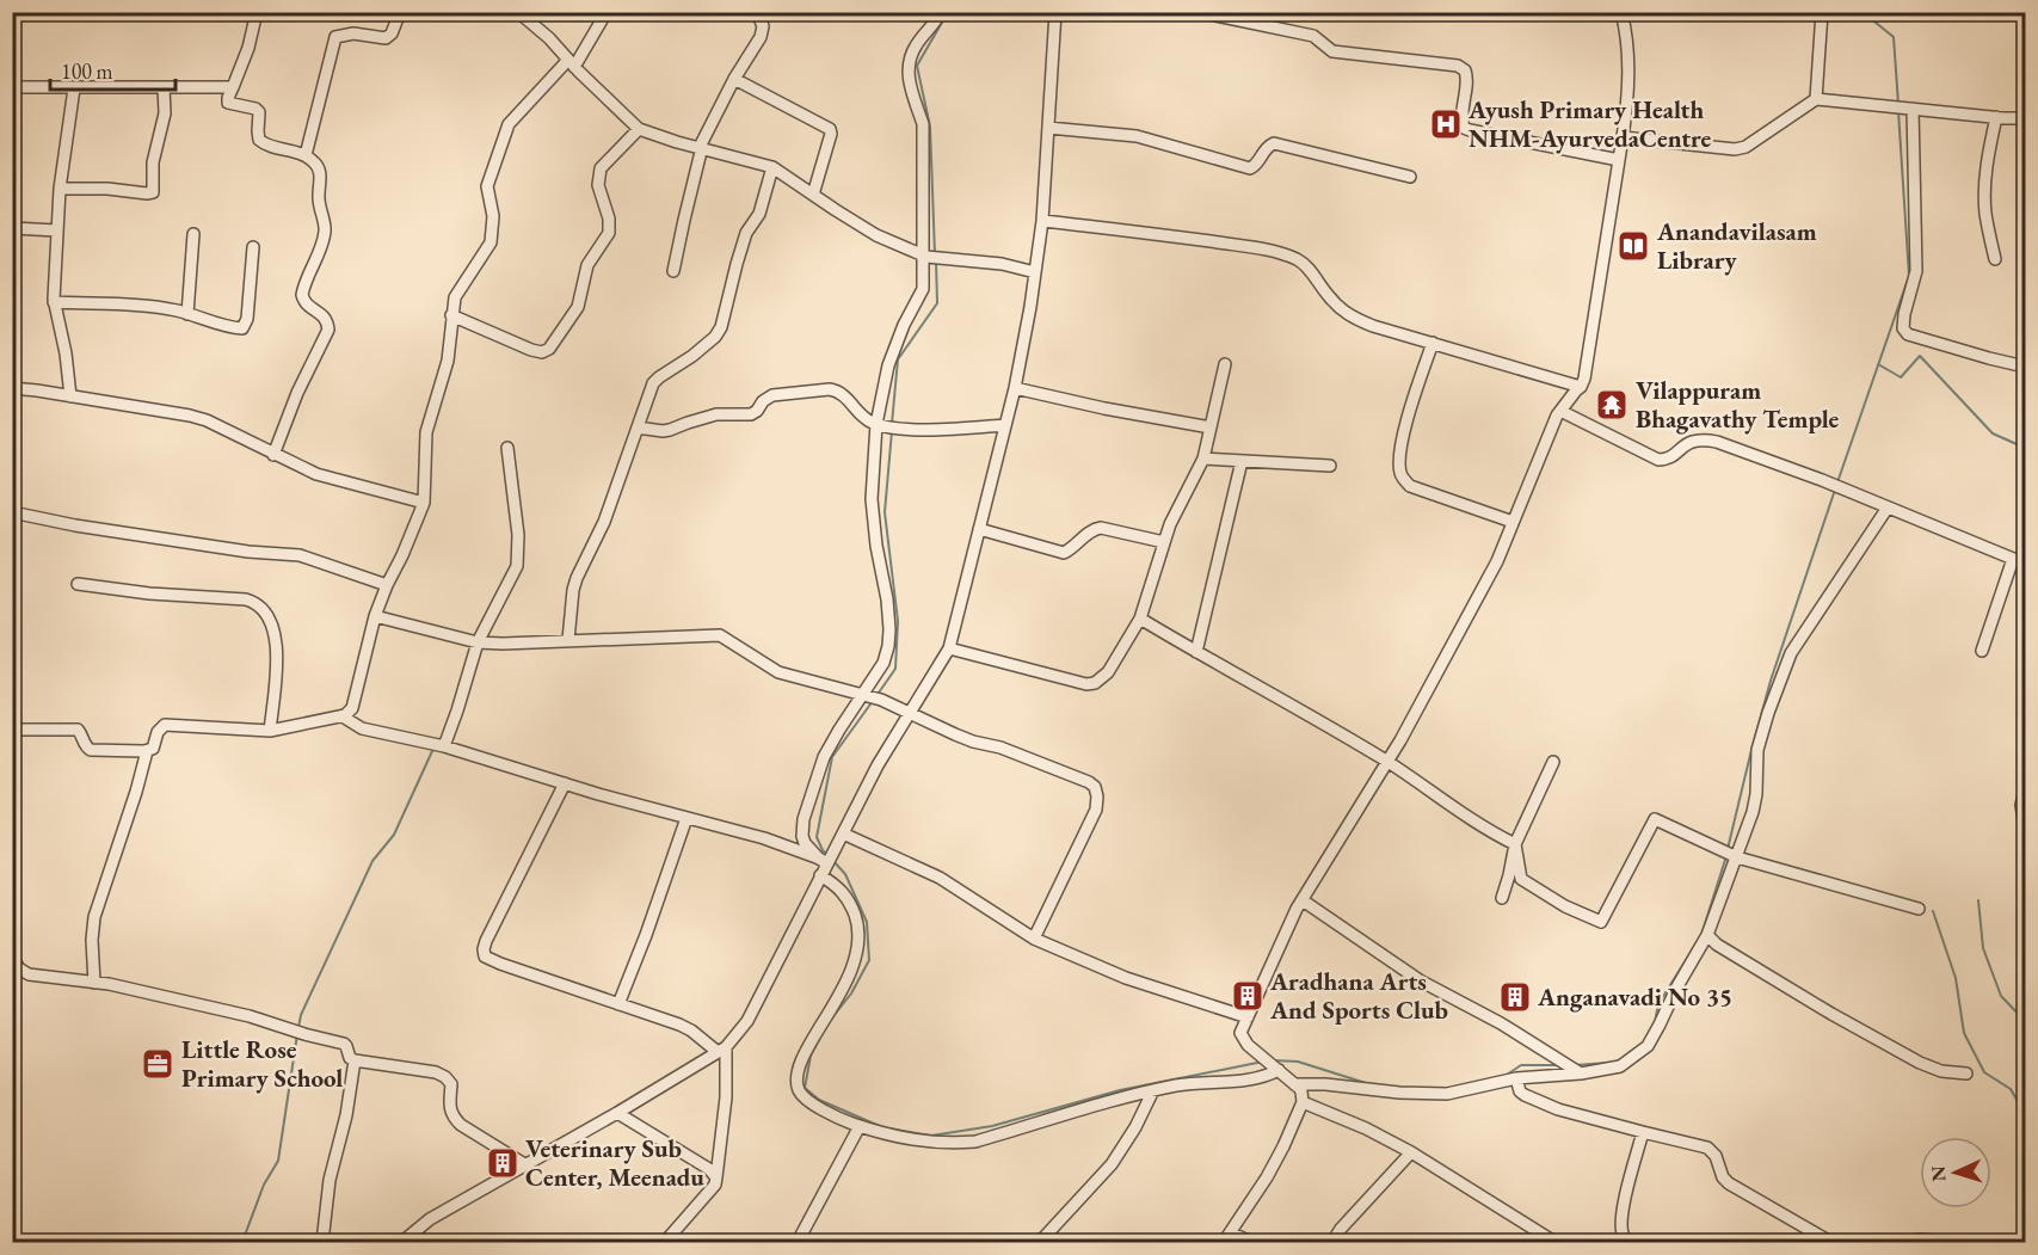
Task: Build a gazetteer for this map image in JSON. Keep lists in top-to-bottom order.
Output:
{
  "places": {
    "hospital": ["Ayush Primary Health NHM-AyurvedaCentre"],
    "library": ["Anandavilasam Library"],
    "temple": ["Vilappuram Bhagavathy Temple"],
    "building": ["Aradhana Arts And Sports Club", "Anganavadi No 35", "Veterinary Sub Center, Meenadu"],
    "office": ["Little Rose Primary School"]
  },
  "scale_bar": "100 m",
  "north": "left"
}
